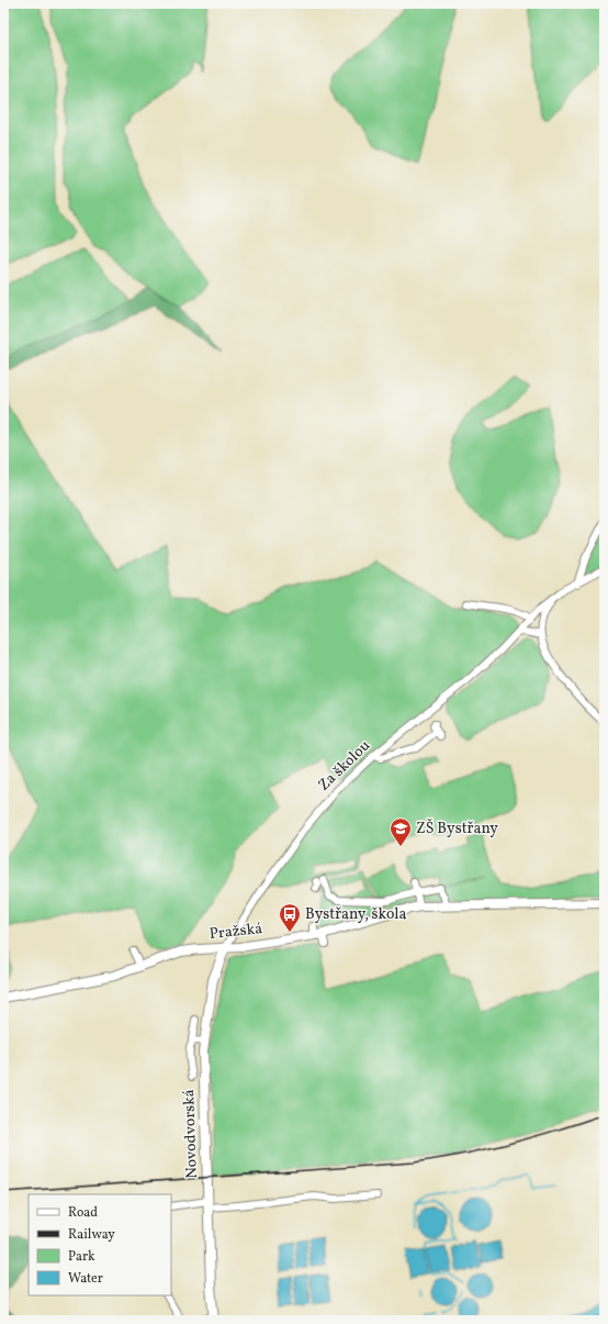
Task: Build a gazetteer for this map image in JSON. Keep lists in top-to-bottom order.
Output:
{
  "streets": {
    "street": ["Za školou", "Pražská", "Novodvorská"]
  },
  "crossings": [
    ["Za školou", "Pražská"],
    ["Za školou", "Novodvorská"],
    ["Pražská", "Novodvorská"]
  ],
  "places": {
    "school or university": ["ZŠ Bystřany"],
    "bus stop": ["Bystřany, škola"]
  },
  "legend": [
    "Road",
    "Railway",
    "Park",
    "Water"
  ]
}
